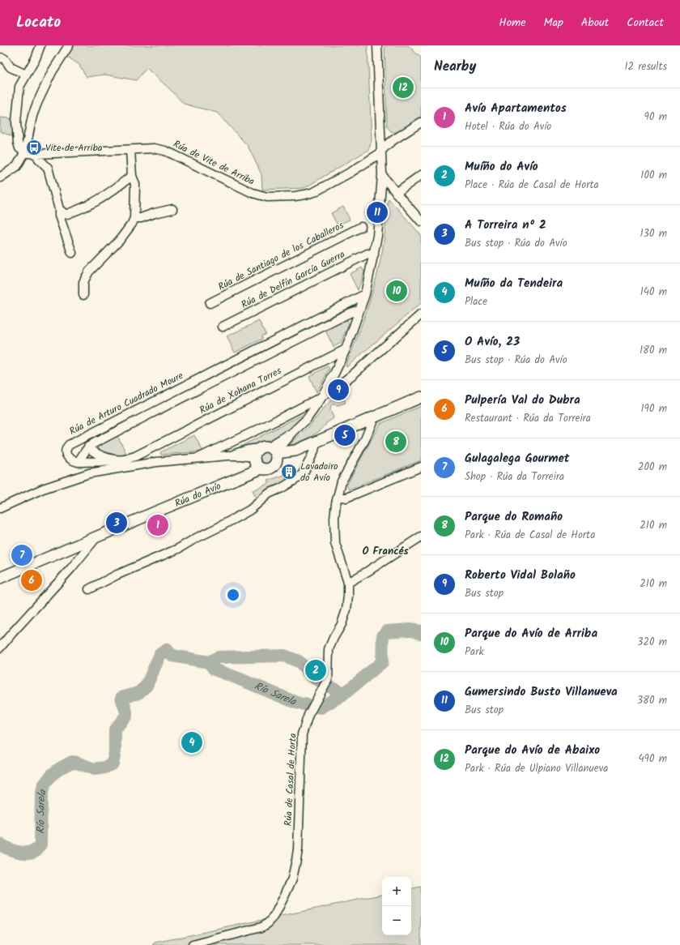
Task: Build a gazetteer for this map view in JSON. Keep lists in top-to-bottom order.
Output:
{
  "streets": {
    "main road": ["Rúa do Avío"],
    "street": [
      "Rúa de Vite de Arriba",
      "Rúa de Santiago de los Caballeros",
      "Rúa de Delfín García Guerra",
      "Rúa de Xohana Torres",
      "Rúa de Arturo Cuadrado Moure",
      "Rúa de Casal de Horta"
    ]
  },
  "crossings": [
    ["Rúa de Xohana Torres", "Rúa de Arturo Cuadrado Moure"],
    ["Rúa do Avío", "Rúa de Casal de Horta"]
  ],
  "districts": ["O Francés"],
  "water": ["Río Sarela"],
  "places": {
    "bus stop": ["Vite de Arriba"],
    "building": ["Lavadoiro do Avío"]
  },
  "page": {
    "header": "Locato",
    "nav": [
      "Home",
      "Map",
      "About",
      "Contact"
    ],
    "heading": ["Nearby", "12 results"],
    "pins": [
      "12",
      "11",
      "10",
      "9",
      "5",
      "8",
      "3",
      "1",
      "7",
      "6",
      "2",
      "4"
    ],
    "list": [
      {
        "mark": "1",
        "name": "Avío Apartamentos",
        "note": "Hotel · Rúa do Avío",
        "value": "90 m"
      },
      {
        "mark": "2",
        "name": "Muíño do Avío",
        "note": "Place · Rúa de Casal de Horta",
        "value": "100 m"
      },
      {
        "mark": "3",
        "name": "A Torreira nº 2",
        "note": "Bus stop · Rúa do Avío",
        "value": "130 m"
      },
      {
        "mark": "4",
        "name": "Muíño da Tendeira",
        "note": "Place",
        "value": "140 m"
      },
      {
        "mark": "5",
        "name": "O Avío, 23",
        "note": "Bus stop · Rúa do Avío",
        "value": "180 m"
      },
      {
        "mark": "6",
        "name": "Pulpería Val do Dubra",
        "note": "Restaurant · Rúa da Torreira",
        "value": "190 m"
      },
      {
        "mark": "7",
        "name": "Gulagalega Gourmet",
        "note": "Shop · Rúa da Torreira",
        "value": "200 m"
      },
      {
        "mark": "8",
        "name": "Parque do Romaño",
        "note": "Park · Rúa de Casal de Horta",
        "value": "210 m"
      },
      {
        "mark": "9",
        "name": "Roberto Vidal Bolaño",
        "note": "Bus stop",
        "value": "210 m"
      },
      {
        "mark": "10",
        "name": "Parque do Avío de Arriba",
        "note": "Park",
        "value": "320 m"
      },
      {
        "mark": "11",
        "name": "Gumersindo Busto Villanueva",
        "note": "Bus stop",
        "value": "380 m"
      },
      {
        "mark": "12",
        "name": "Parque do Avío de Abaixo",
        "note": "Park · Rúa de Ulpiano Villanueva",
        "value": "490 m"
      }
    ],
    "map_buttons": ["+", "−"]
  }
}
